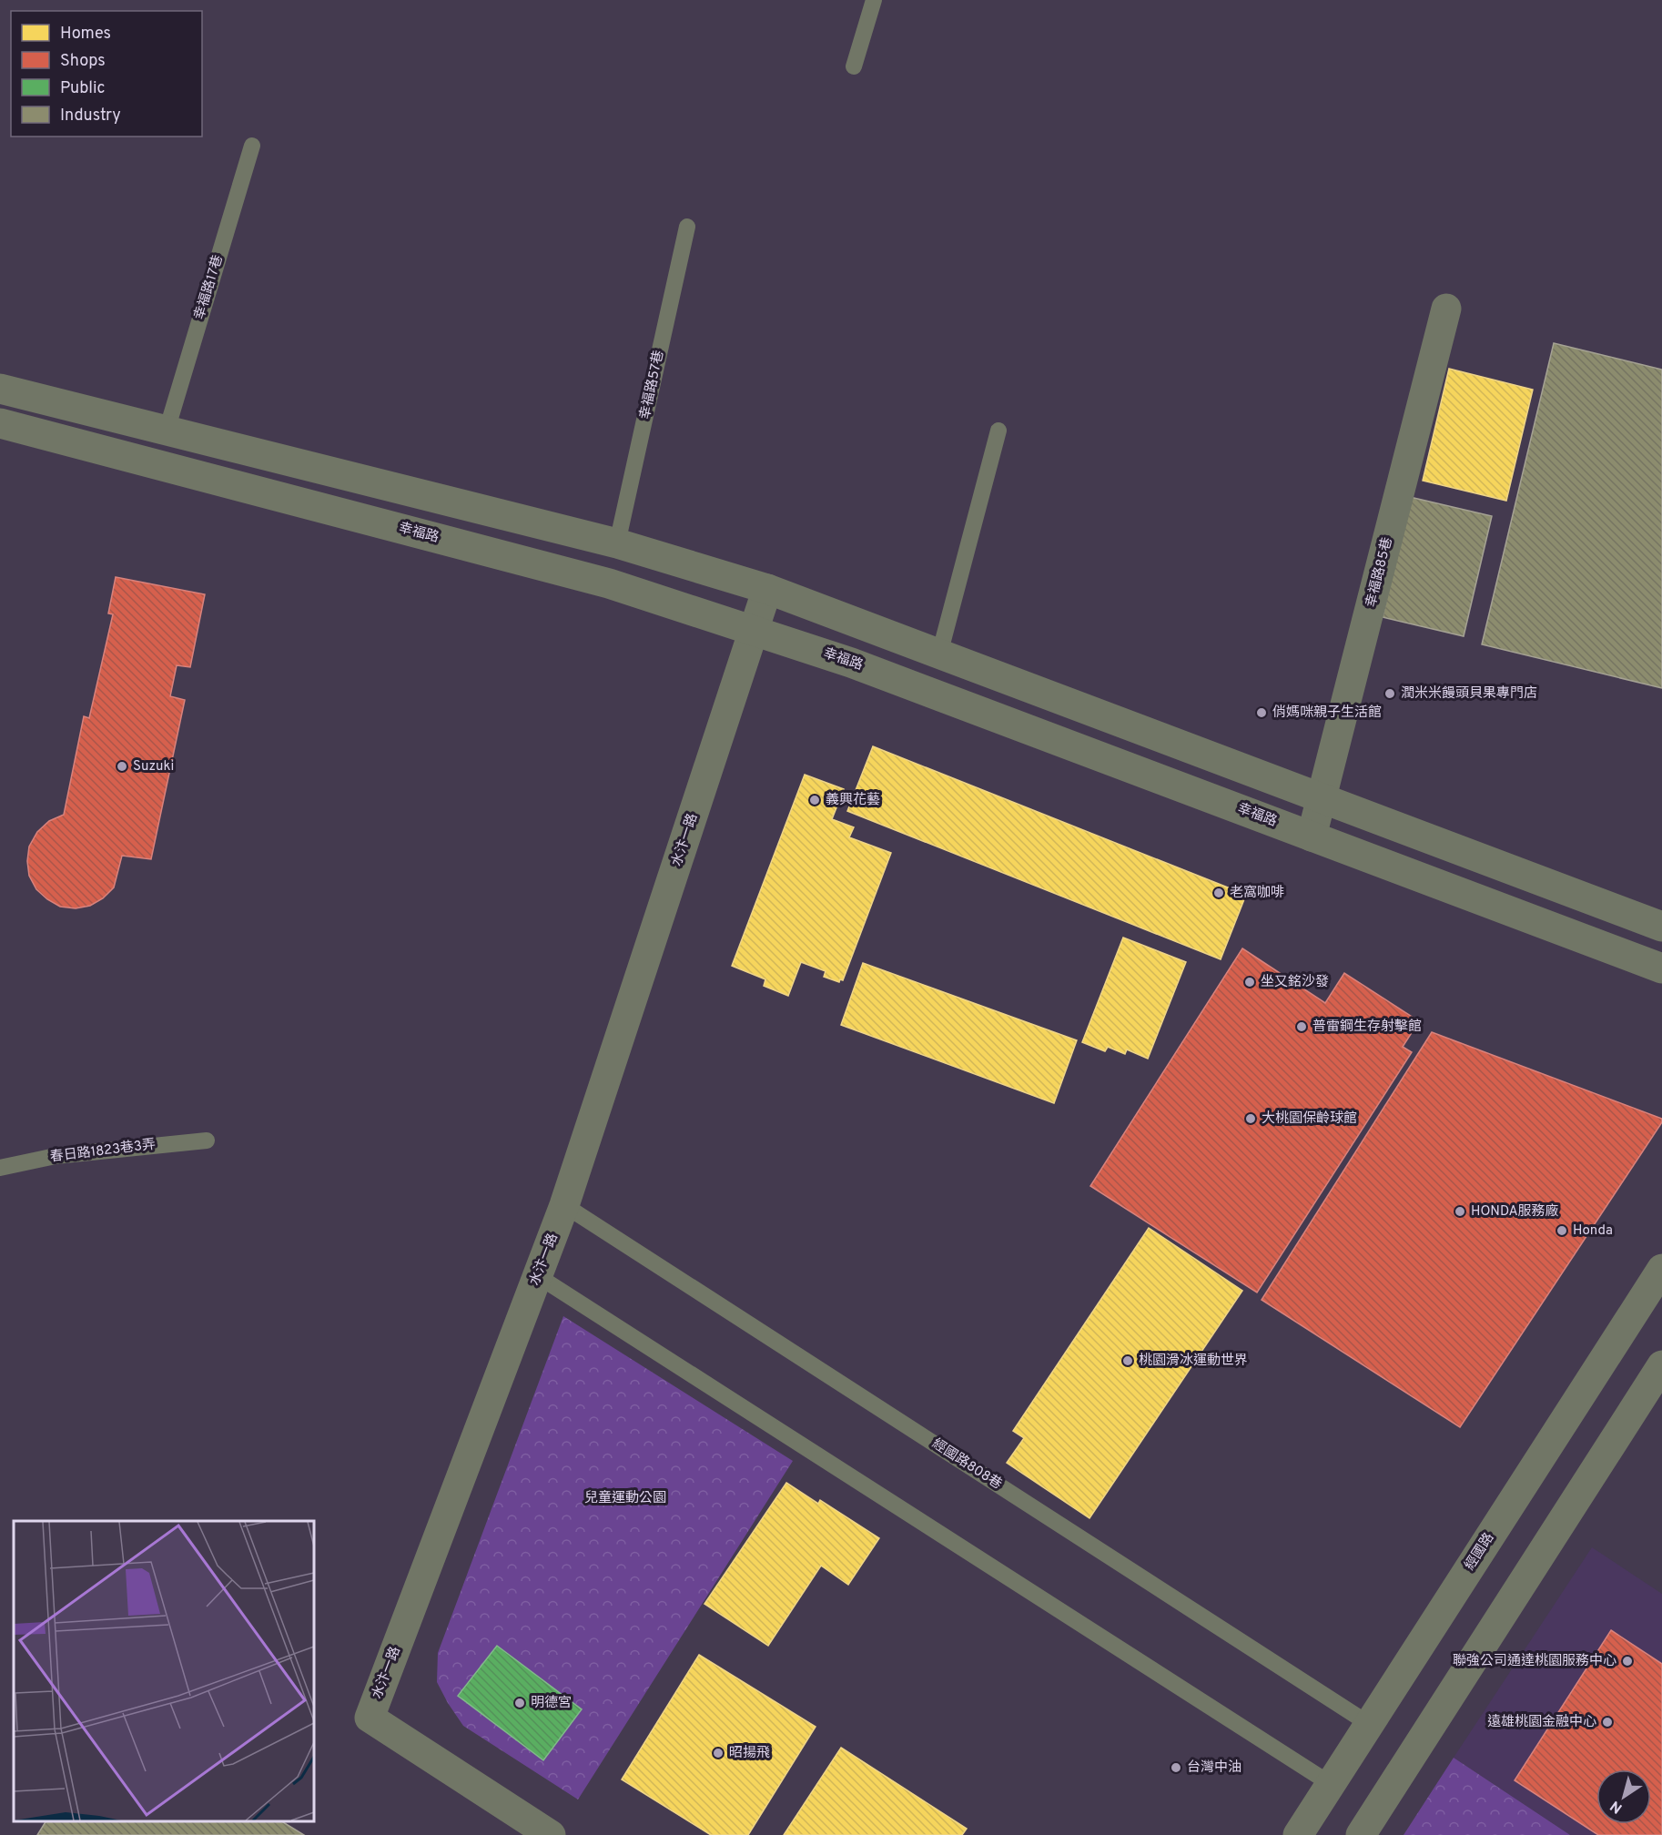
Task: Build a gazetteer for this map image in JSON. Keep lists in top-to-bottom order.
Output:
{
  "streets": {
    "street": [
      "幸福路",
      "幸福路85巷",
      "水汴一路",
      "經國路"
    ],
    "lane": [
      "幸福路17巷",
      "幸福路57巷",
      "春日路1823巷3弄",
      "經國路808巷"
    ]
  },
  "crossings": [
    ["幸福路", "幸福路85巷"],
    ["幸福路", "水汴一路"],
    ["水汴一路", "經國路808巷"],
    ["經國路808巷", "經國路"]
  ],
  "parks": ["兒童運動公園"],
  "places": [
    "潤米米饅頭貝果專門店",
    "俏媽咪親子生活館",
    "Suzuki",
    "義興花藝",
    "老窩咖啡",
    "坐又銘沙發",
    "普雷鋼生存射擊館",
    "大桃園保齡球館",
    "HONDA服務廠",
    "Honda",
    "桃園滑冰運動世界",
    "聯強公司通達桃園服務中心",
    "明德宮",
    "遠雄桃園金融中心",
    "昭揚飛",
    "台灣中油"
  ],
  "legend": [
    "Homes",
    "Shops",
    "Public",
    "Industry"
  ],
  "north": "bottom left"
}
